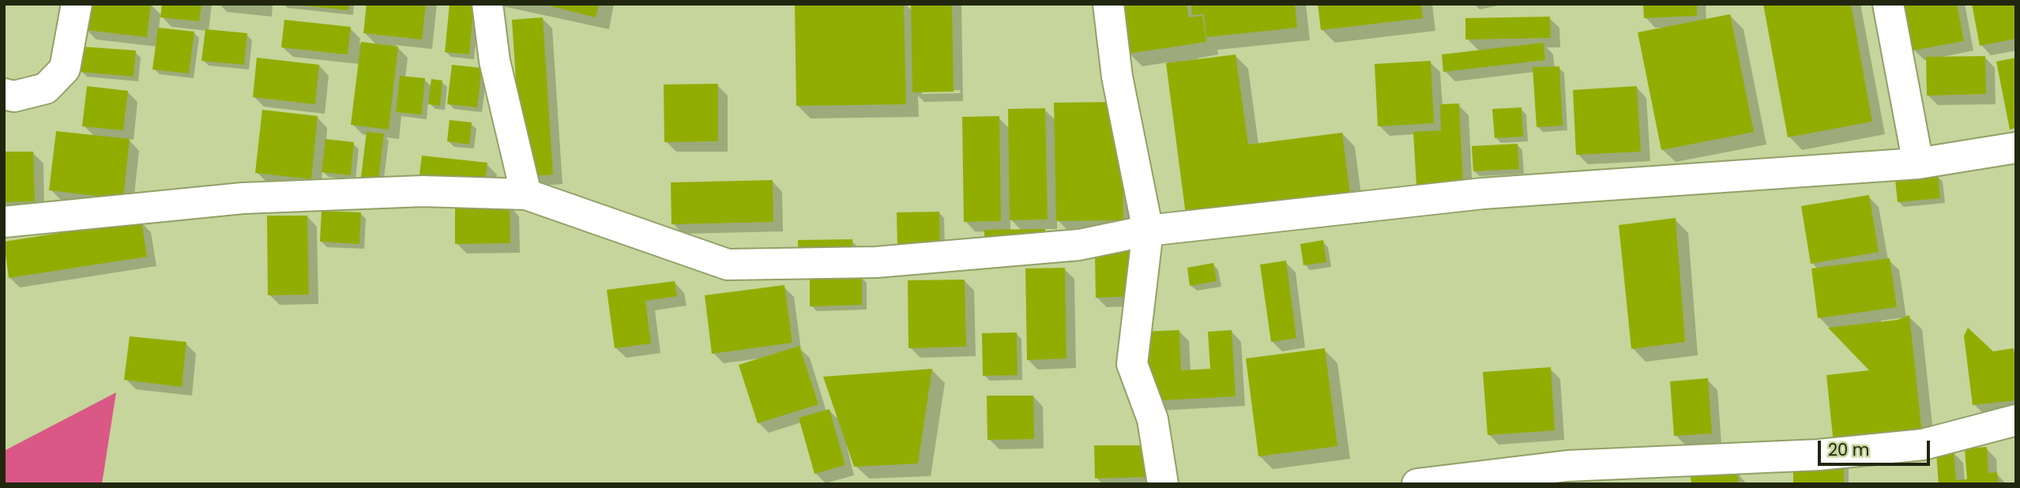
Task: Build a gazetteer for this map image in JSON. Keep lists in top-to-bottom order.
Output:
{
  "scale_bar": "20 m"
}
